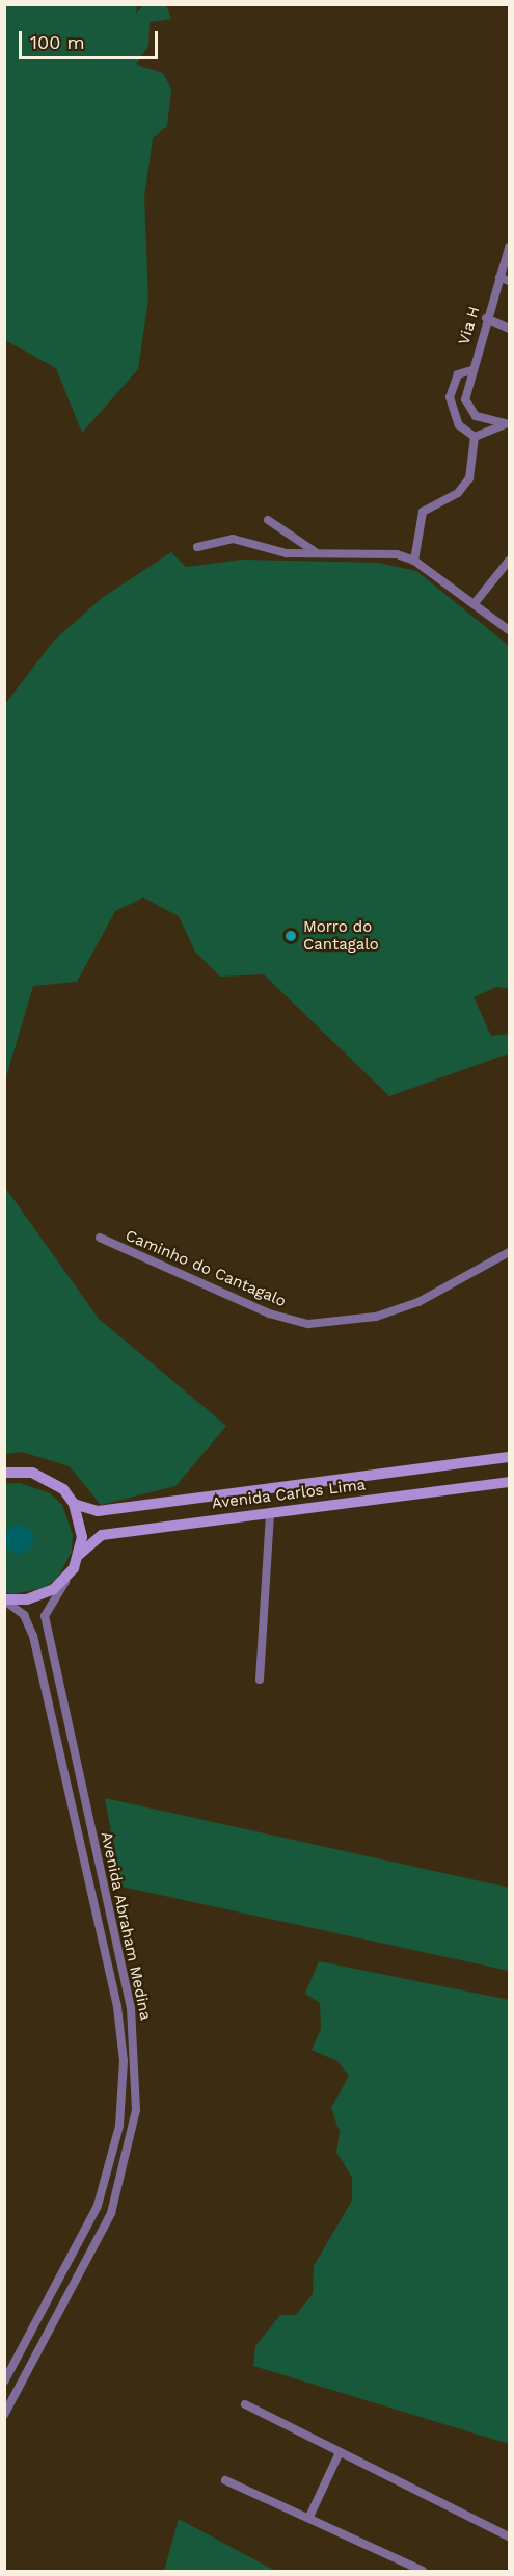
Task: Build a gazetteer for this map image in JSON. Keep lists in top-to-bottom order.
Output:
{
  "streets": {
    "street": [
      "Via H",
      "Caminho do Cantagalo",
      "Avenida Carlos Lima",
      "Avenida Abraham Medina"
    ]
  },
  "places": ["Morro do Cantagalo"],
  "scale_bar": "100 m"
}
